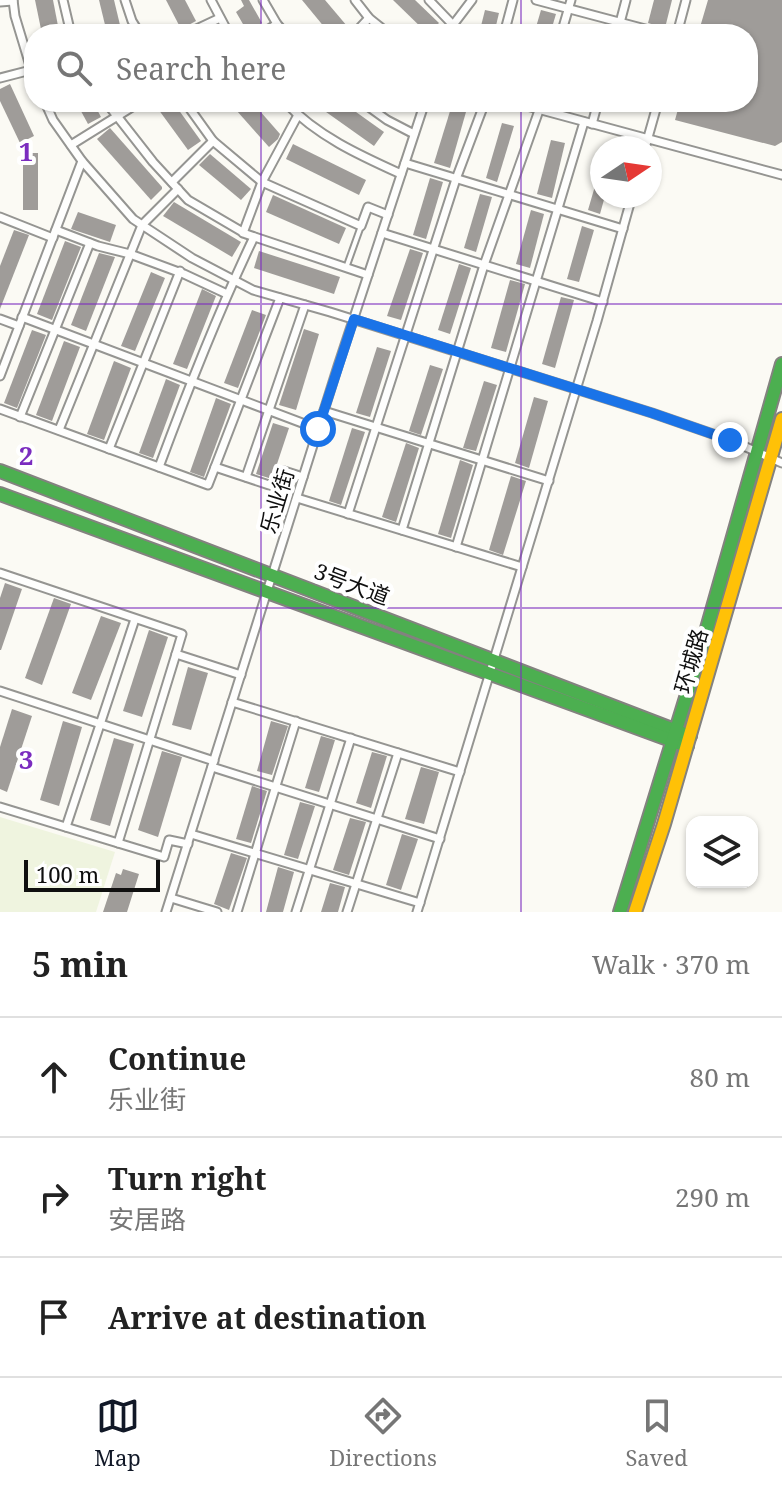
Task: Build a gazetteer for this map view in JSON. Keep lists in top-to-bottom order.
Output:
{
  "streets": {
    "main road": ["3号大道", "环城路"],
    "street": ["乐业街"]
  },
  "crossings": [
    ["乐业街", "3号大道"],
    ["3号大道", "环城路"]
  ],
  "scale_bar": "100 m",
  "north": "right",
  "page": {
    "search": "Search here",
    "scale": "100 m",
    "heading": ["5 min", "Walk · 370 m"],
    "list": [
      ["Continue", "乐业街", "80 m"],
      ["Turn right", "安居路", "290 m"],
      "Arrive at destination"
    ],
    "nav": ["Map", "Directions", "Saved"]
  },
  "grid": {
    "rows": ["1", "2", "3"]
  }
}
